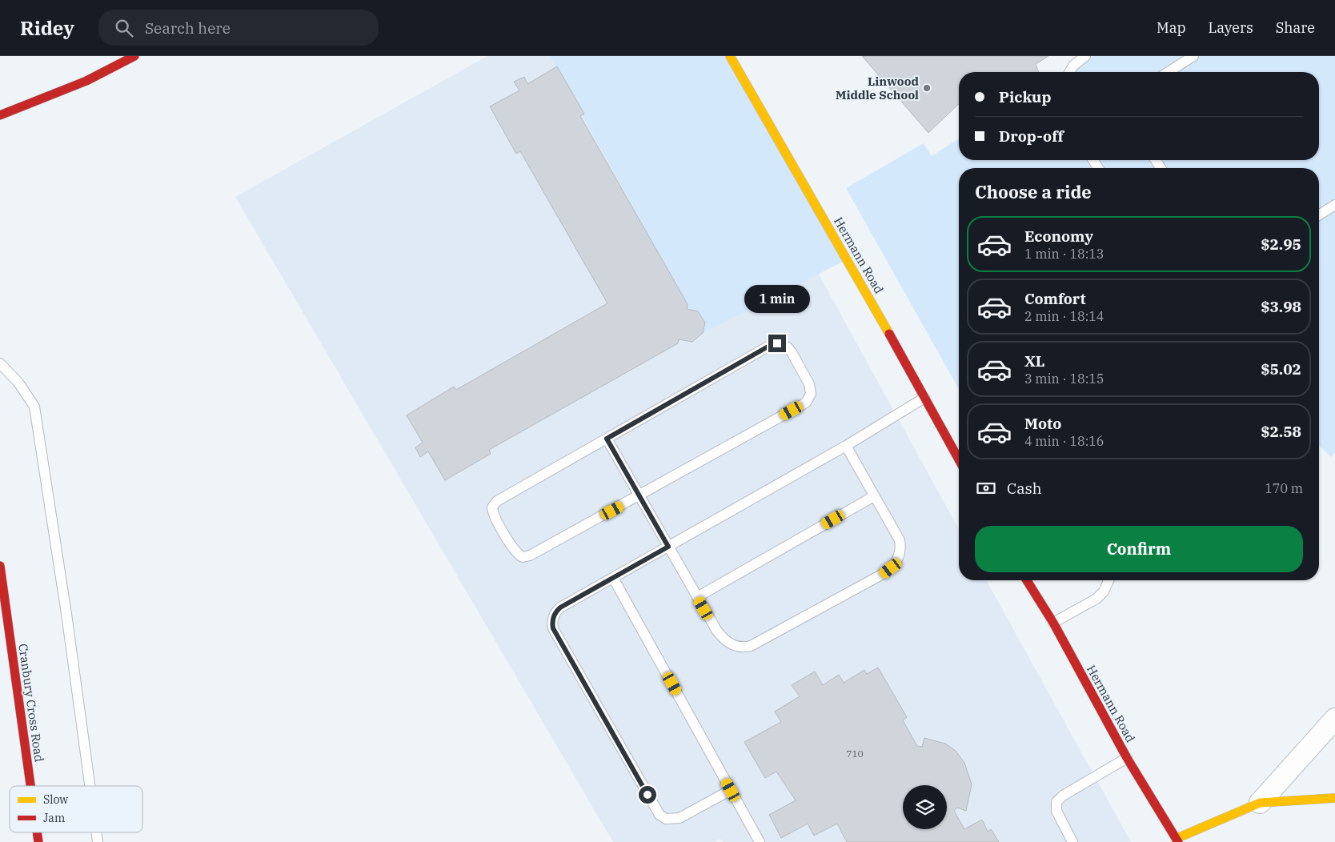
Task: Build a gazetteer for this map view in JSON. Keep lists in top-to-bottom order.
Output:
{
  "streets": {
    "street": ["Hermann Road", "Cranbury Cross Road"]
  },
  "places": ["Linwood Middle School"],
  "house_numbers": ["710"],
  "legend": ["Slow", "Jam"],
  "page": {
    "header": "Ridey",
    "search": "Search here",
    "nav": ["Map", "Layers", "Share"],
    "banner": ["Pickup", "Drop-off"],
    "heading": "Choose a ride",
    "list": [
      {
        "name": "Economy",
        "note": "1 min · 18:13",
        "value": "$2.95"
      },
      {
        "name": "Comfort",
        "note": "2 min · 18:14",
        "value": "$3.98"
      },
      {
        "name": "XL",
        "note": "3 min · 18:15",
        "value": "$5.02"
      },
      {
        "name": "Moto",
        "note": "4 min · 18:16",
        "value": "$2.58"
      }
    ],
    "bubble": "1 min",
    "pay": ["Cash", "170 m"],
    "buttons": "Confirm"
  }
}
